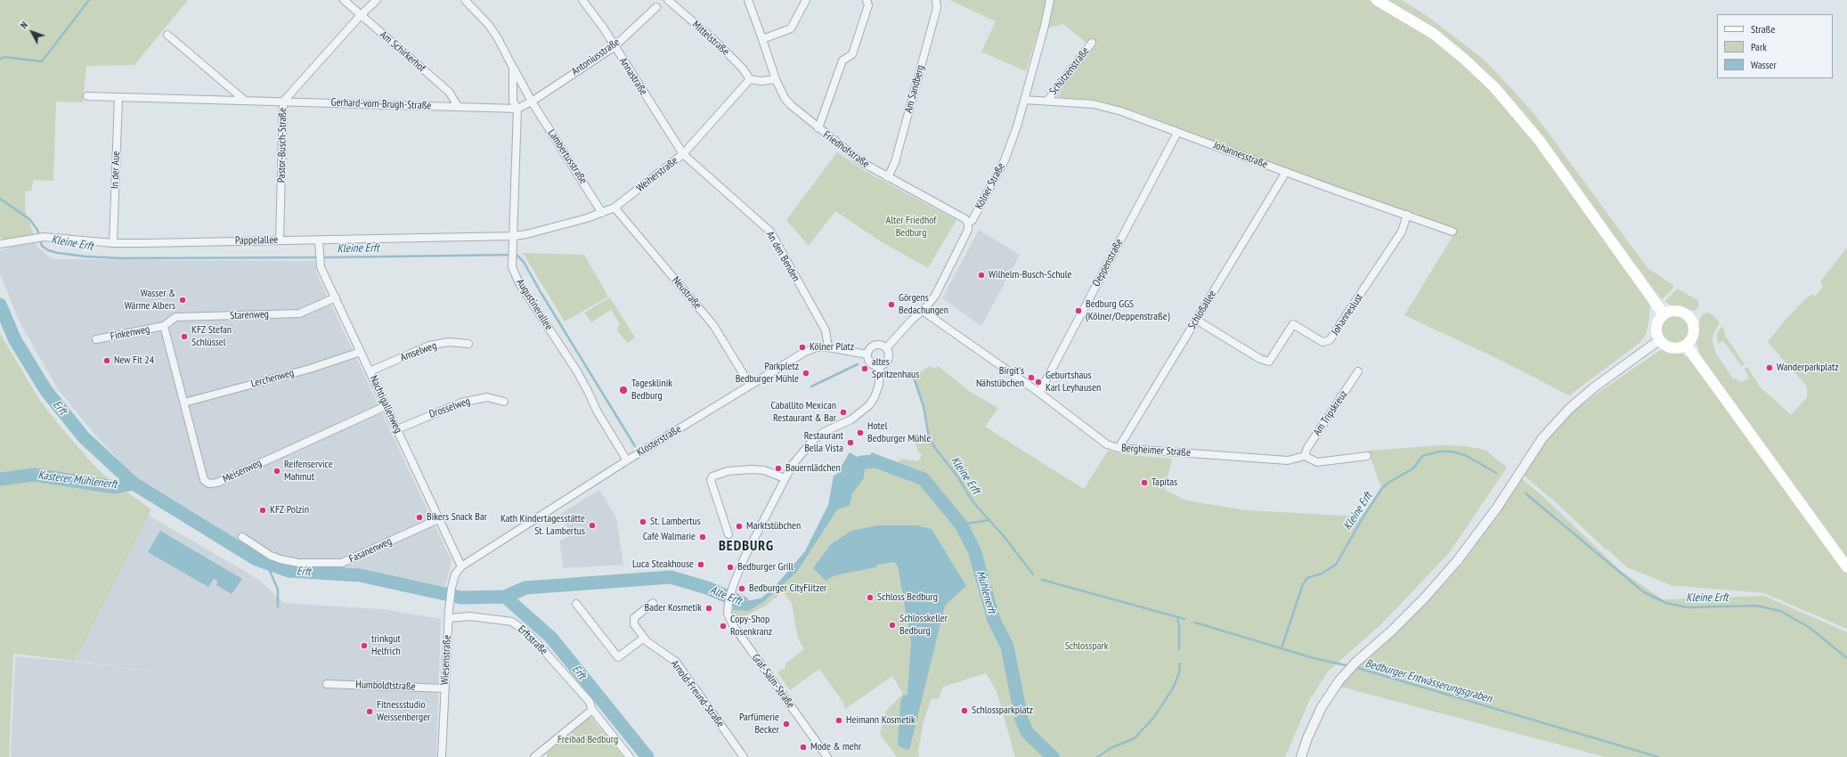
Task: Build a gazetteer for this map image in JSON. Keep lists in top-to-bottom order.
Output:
{
  "streets": {
    "street": [
      "Mittelstraße",
      "Am Schirkerhof",
      "Antoniusstraße",
      "Schützenstraße",
      "Annastraße",
      "Am Sandberg",
      "Gerhard-vom-Brugh-Straße",
      "Pastor-Busch-Straße",
      "Friedhofstraße",
      "Johannesstraße",
      "Lambertusstraße",
      "In der Aue",
      "Weiherstraße",
      "Kölner Straße",
      "Pappelallee",
      "An den Benden",
      "Oeppenstraße",
      "Neustraße",
      "Augustinerallee",
      "Schloßallee",
      "Johanneslust",
      "Starenweg",
      "Finkenweg",
      "Amselweg",
      "Lerchenweg",
      "Nachtigallenweg",
      "Drosselweg",
      "Am Tripskreuz",
      "Klosterstraße",
      "Bergheimer Straße",
      "Meisenweg",
      "Fasanenweg",
      "Erftstraße",
      "Wiesenstraße",
      "Graf-Salm-Straße",
      "Humboldtstraße",
      "Arnold-Freund-Straße"
    ]
  },
  "crossings": [
    ["Mittelstraße", "Weiherstraße"],
    ["Am Schirkerhof", "Gerhard-vom-Brugh-Straße"],
    ["Am Schirkerhof", "Pastor-Busch-Straße"],
    ["Antoniusstraße", "Annastraße"],
    ["Antoniusstraße", "Lambertusstraße"],
    ["Antoniusstraße", "Augustinerallee"],
    ["Schützenstraße", "Johannesstraße"],
    ["Annastraße", "Weiherstraße"],
    ["Annastraße", "An den Benden"],
    ["Am Sandberg", "Friedhofstraße"],
    ["Gerhard-vom-Brugh-Straße", "Pastor-Busch-Straße"],
    ["Gerhard-vom-Brugh-Straße", "In der Aue"],
    ["Gerhard-vom-Brugh-Straße", "Augustinerallee"],
    ["Pastor-Busch-Straße", "Pappelallee"],
    ["Friedhofstraße", "Kölner Straße"],
    ["Johannesstraße", "Kölner Straße"],
    ["Johannesstraße", "Oeppenstraße"],
    ["Johannesstraße", "Schloßallee"],
    ["Johannesstraße", "Johanneslust"],
    ["Lambertusstraße", "Weiherstraße"],
    ["Lambertusstraße", "Augustinerallee"],
    ["In der Aue", "Pappelallee"],
    ["Weiherstraße", "Pappelallee"],
    ["Weiherstraße", "An den Benden"],
    ["Weiherstraße", "Neustraße"],
    ["Weiherstraße", "Augustinerallee"],
    ["Kölner Straße", "Klosterstraße"],
    ["Kölner Straße", "Bergheimer Straße"],
    ["Pappelallee", "Augustinerallee"],
    ["Pappelallee", "Nachtigallenweg"],
    ["An den Benden", "Klosterstraße"],
    ["Oeppenstraße", "Bergheimer Straße"],
    ["Neustraße", "Klosterstraße"],
    ["Augustinerallee", "Klosterstraße"],
    ["Schloßallee", "Johanneslust"],
    ["Schloßallee", "Bergheimer Straße"],
    ["Starenweg", "Finkenweg"],
    ["Starenweg", "Nachtigallenweg"],
    ["Starenweg", "Meisenweg"],
    ["Finkenweg", "Meisenweg"],
    ["Amselweg", "Nachtigallenweg"],
    ["Lerchenweg", "Nachtigallenweg"],
    ["Lerchenweg", "Meisenweg"],
    ["Nachtigallenweg", "Drosselweg"],
    ["Nachtigallenweg", "Klosterstraße"],
    ["Nachtigallenweg", "Meisenweg"],
    ["Nachtigallenweg", "Fasanenweg"],
    ["Nachtigallenweg", "Wiesenstraße"],
    ["Am Tripskreuz", "Bergheimer Straße"],
    ["Klosterstraße", "Wiesenstraße"],
    ["Erftstraße", "Wiesenstraße"],
    ["Wiesenstraße", "Humboldtstraße"]
  ],
  "districts": ["BEDBURG"],
  "water": [
    "Kleine Erft",
    "Erft",
    "Kasterer Mühlenerft",
    "Mühlenerft",
    "Alte Erft",
    "Bedburger Entwässerungsgraben"
  ],
  "parks": ["Alter Friedhof Bedburg", "Schlosspark", "Freibad Bedburg"],
  "places": [
    "Wilhelm-Busch-Schule",
    "Wasser & Wärme Albers",
    "Görgens Bedachungen",
    "Bedburg GGS (Kölner/Oeppenstraße)",
    "KFZ Stefan Schlüssel",
    "Kölner Platz",
    "New Fit 24",
    "Wanderparkplatz",
    "altes Spritzenhaus",
    "Parkpletz Bedburger Mühle",
    "Birgit's Nähstübchen",
    "Geburtshaus Karl Leyhausen",
    "Tagesklinik Bedburg",
    "Caballito Mexican Restaurant & Bar",
    "Hotel Bedburger Mühle",
    "Restaurant Bella Vista",
    "Bauernlädchen",
    "Reifenservice Mahmut",
    "Tapitas",
    "KFZ Polzin",
    "Bikers Snack Bar",
    "St. Lambertus",
    "Kath Kindertagesstätte St. Lambertus",
    "Marktstübchen",
    "Café Walmarie",
    "Luca Steakhouse",
    "Bedburger Grill",
    "Bedburger CityFlitzer",
    "Schloss Bedburg",
    "Bader Kosmetik",
    "Schlosskeller Bedburg",
    "Copy-Shop Rosenkranz",
    "trinkgut Helfrich",
    "Schlossparkplatz",
    "Fitnessstudio Weissenberger",
    "Heimann Kosmetik",
    "Parfümerie Becker",
    "Mode & mehr"
  ],
  "legend": ["Straße", "Park", "Wasser"],
  "north": "top left"
}
